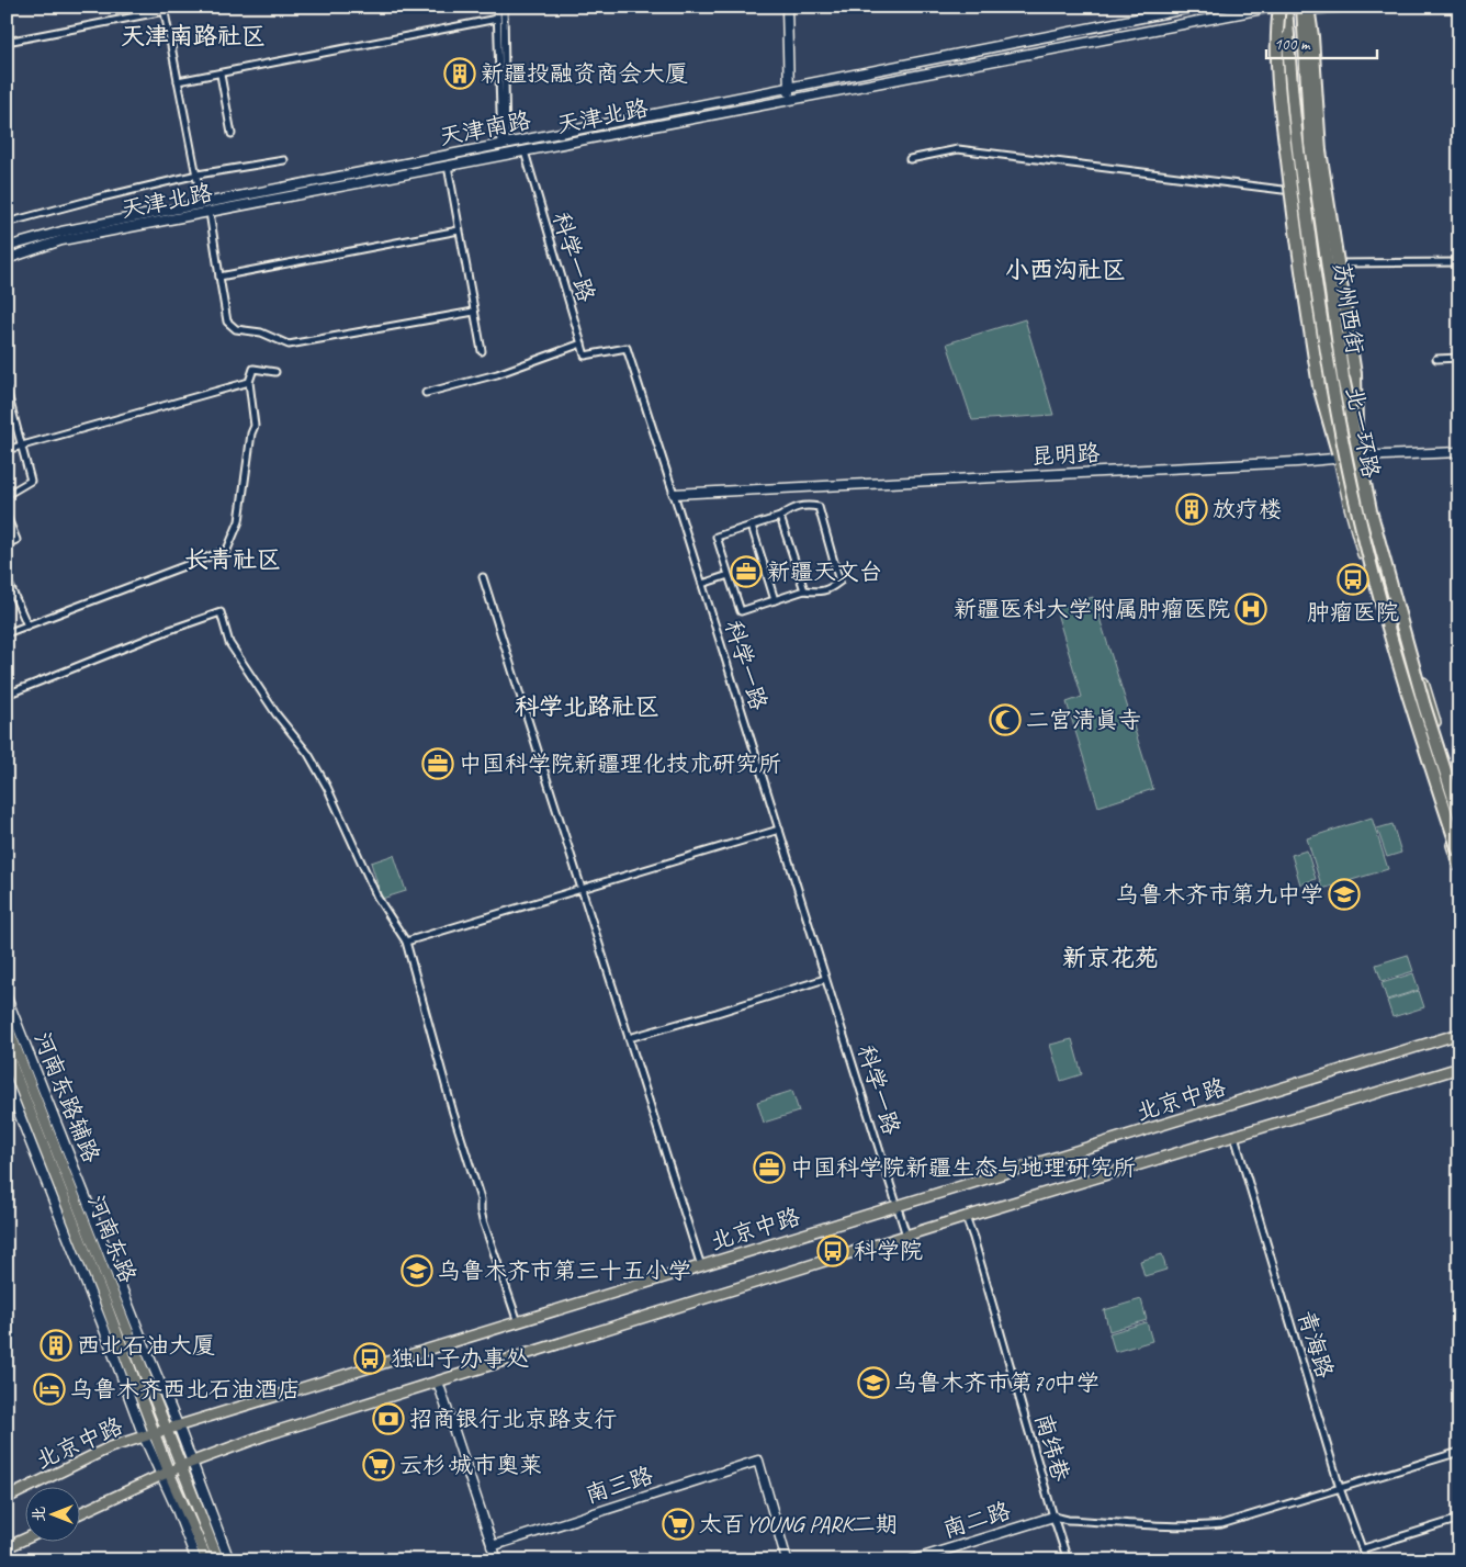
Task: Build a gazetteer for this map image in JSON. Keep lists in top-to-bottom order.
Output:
{
  "streets": {
    "highway": ["北一环路"],
    "main road": ["苏州西街", "北京中路", "河南东路"],
    "street": [
      "天津北路",
      "天津南路",
      "科学一路",
      "昆明路",
      "河南东路辅路",
      "青海路",
      "南纬巷",
      "南三路",
      "南二路"
    ]
  },
  "crossings": [
    ["天津北路", "科学一路"],
    ["天津北路", "苏州西街"],
    ["科学一路", "昆明路"],
    ["科学一路", "北京中路"],
    ["苏州西街", "北一环路"],
    ["苏州西街", "昆明路"],
    ["河南东路辅路", "北京中路"],
    ["北京中路", "河南东路"],
    ["南纬巷", "南二路"]
  ],
  "districts": [
    "天津南路社区",
    "小西沟社区",
    "长青社区",
    "科学北路社区",
    "新京花苑"
  ],
  "places": {
    "building": ["新疆投融资商会大厦", "放疗楼", "西北石油大厦"],
    "office": ["新疆天文台", "中国科学院新疆理化技术研究所", "中国科学院新疆生态与地理研究所"],
    "bus stop": ["肿瘤医院", "科学院", "独山子办事处"],
    "hospital": ["新疆医科大学附属肿瘤医院"],
    "mosque": ["二宫清真寺"],
    "school or university": ["乌鲁木齐市第九中学", "乌鲁木齐市第三十五小学", "乌鲁木齐市第70中学"],
    "hotel": ["乌鲁木齐西北石油酒店"],
    "bank": ["招商银行北京路支行"],
    "supermarket": ["云杉·城市奥莱", "太百YOUNG PARK二期"]
  },
  "scale_bar": "100 m",
  "north": "left"
}
